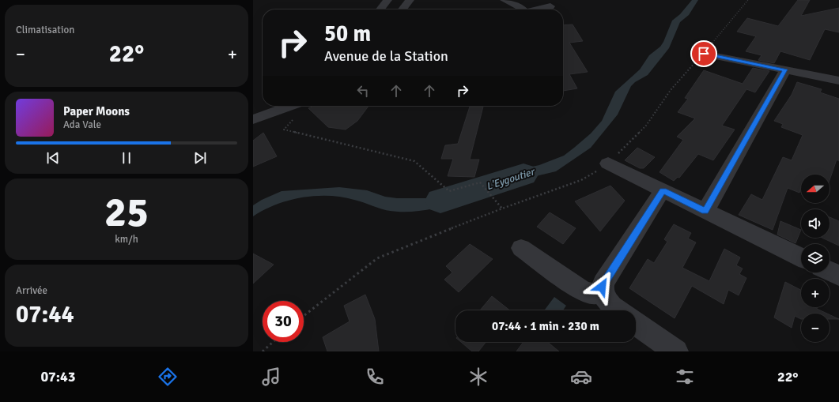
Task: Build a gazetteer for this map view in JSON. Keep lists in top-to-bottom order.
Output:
{
  "water": ["L'Eygoutier"],
  "north": "left",
  "page": {
    "tile": [
      "Climatisation",
      ["25", "km/h"],
      ["Arrivée", "07:44"]
    ],
    "turn": ["50 m", "Avenue de la Station"],
    "heat": ["−", "22°", "+"],
    "song": ["Paper Moons", "Ada Vale"],
    "map_buttons": ["+", "−"],
    "limit": "30",
    "trip": "07:44 · 1 min · 230 m",
    "tabs": ["07:43", "22°"]
  }
}
